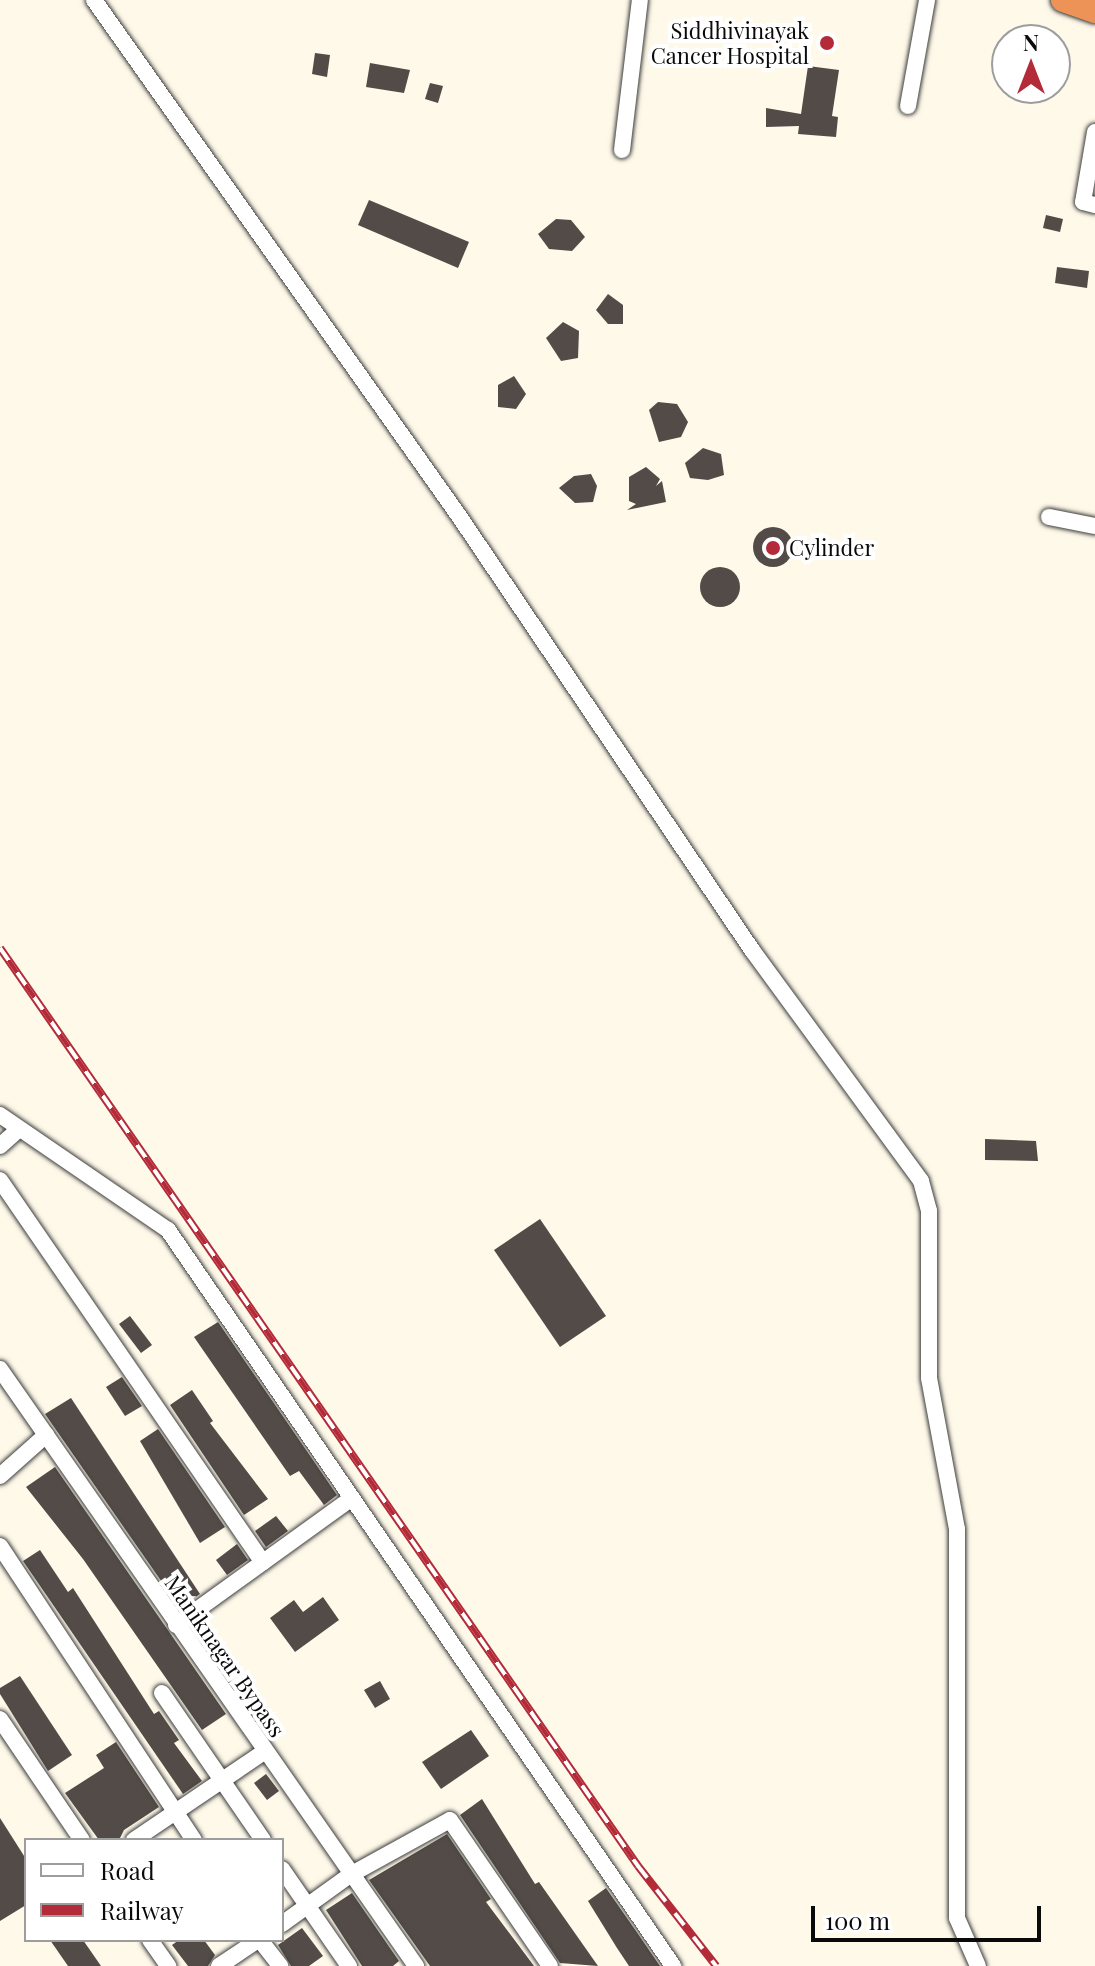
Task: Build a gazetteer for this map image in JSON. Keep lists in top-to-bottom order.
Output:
{
  "streets": {
    "street": ["Maniknagar Bypass"]
  },
  "places": ["Siddhivinayak Cancer Hospital", "Cylinder"],
  "legend": ["Road", "Railway"],
  "scale_bar": "100 m",
  "north": "top"
}
